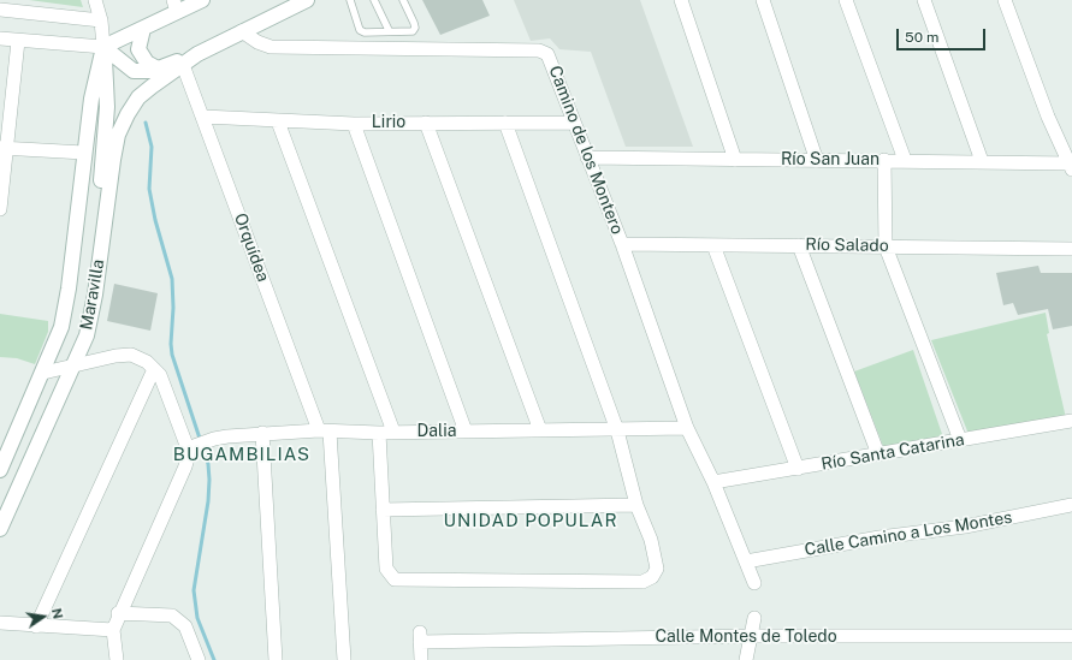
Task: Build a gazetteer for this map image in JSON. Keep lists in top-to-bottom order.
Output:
{
  "streets": {
    "main road": ["Maravilla"],
    "street": [
      "Lirio",
      "Camino de los Montero",
      "Río San Juan",
      "Río Salado",
      "Orquídea",
      "Dalia",
      "Río Santa Catarina",
      "Calle Camino a Los Montes",
      "Calle Montes de Toledo"
    ]
  },
  "crossings": [
    ["Lirio", "Camino de los Montero"],
    ["Lirio", "Orquídea"],
    ["Camino de los Montero", "Río San Juan"],
    ["Camino de los Montero", "Río Salado"],
    ["Camino de los Montero", "Dalia"],
    ["Camino de los Montero", "Río Santa Catarina"],
    ["Camino de los Montero", "Calle Camino a Los Montes"],
    ["Orquídea", "Maravilla"],
    ["Orquídea", "Dalia"]
  ],
  "districts": ["BUGAMBILIAS", "UNIDAD POPULAR"],
  "scale_bar": "50 m",
  "north": "right"
}
